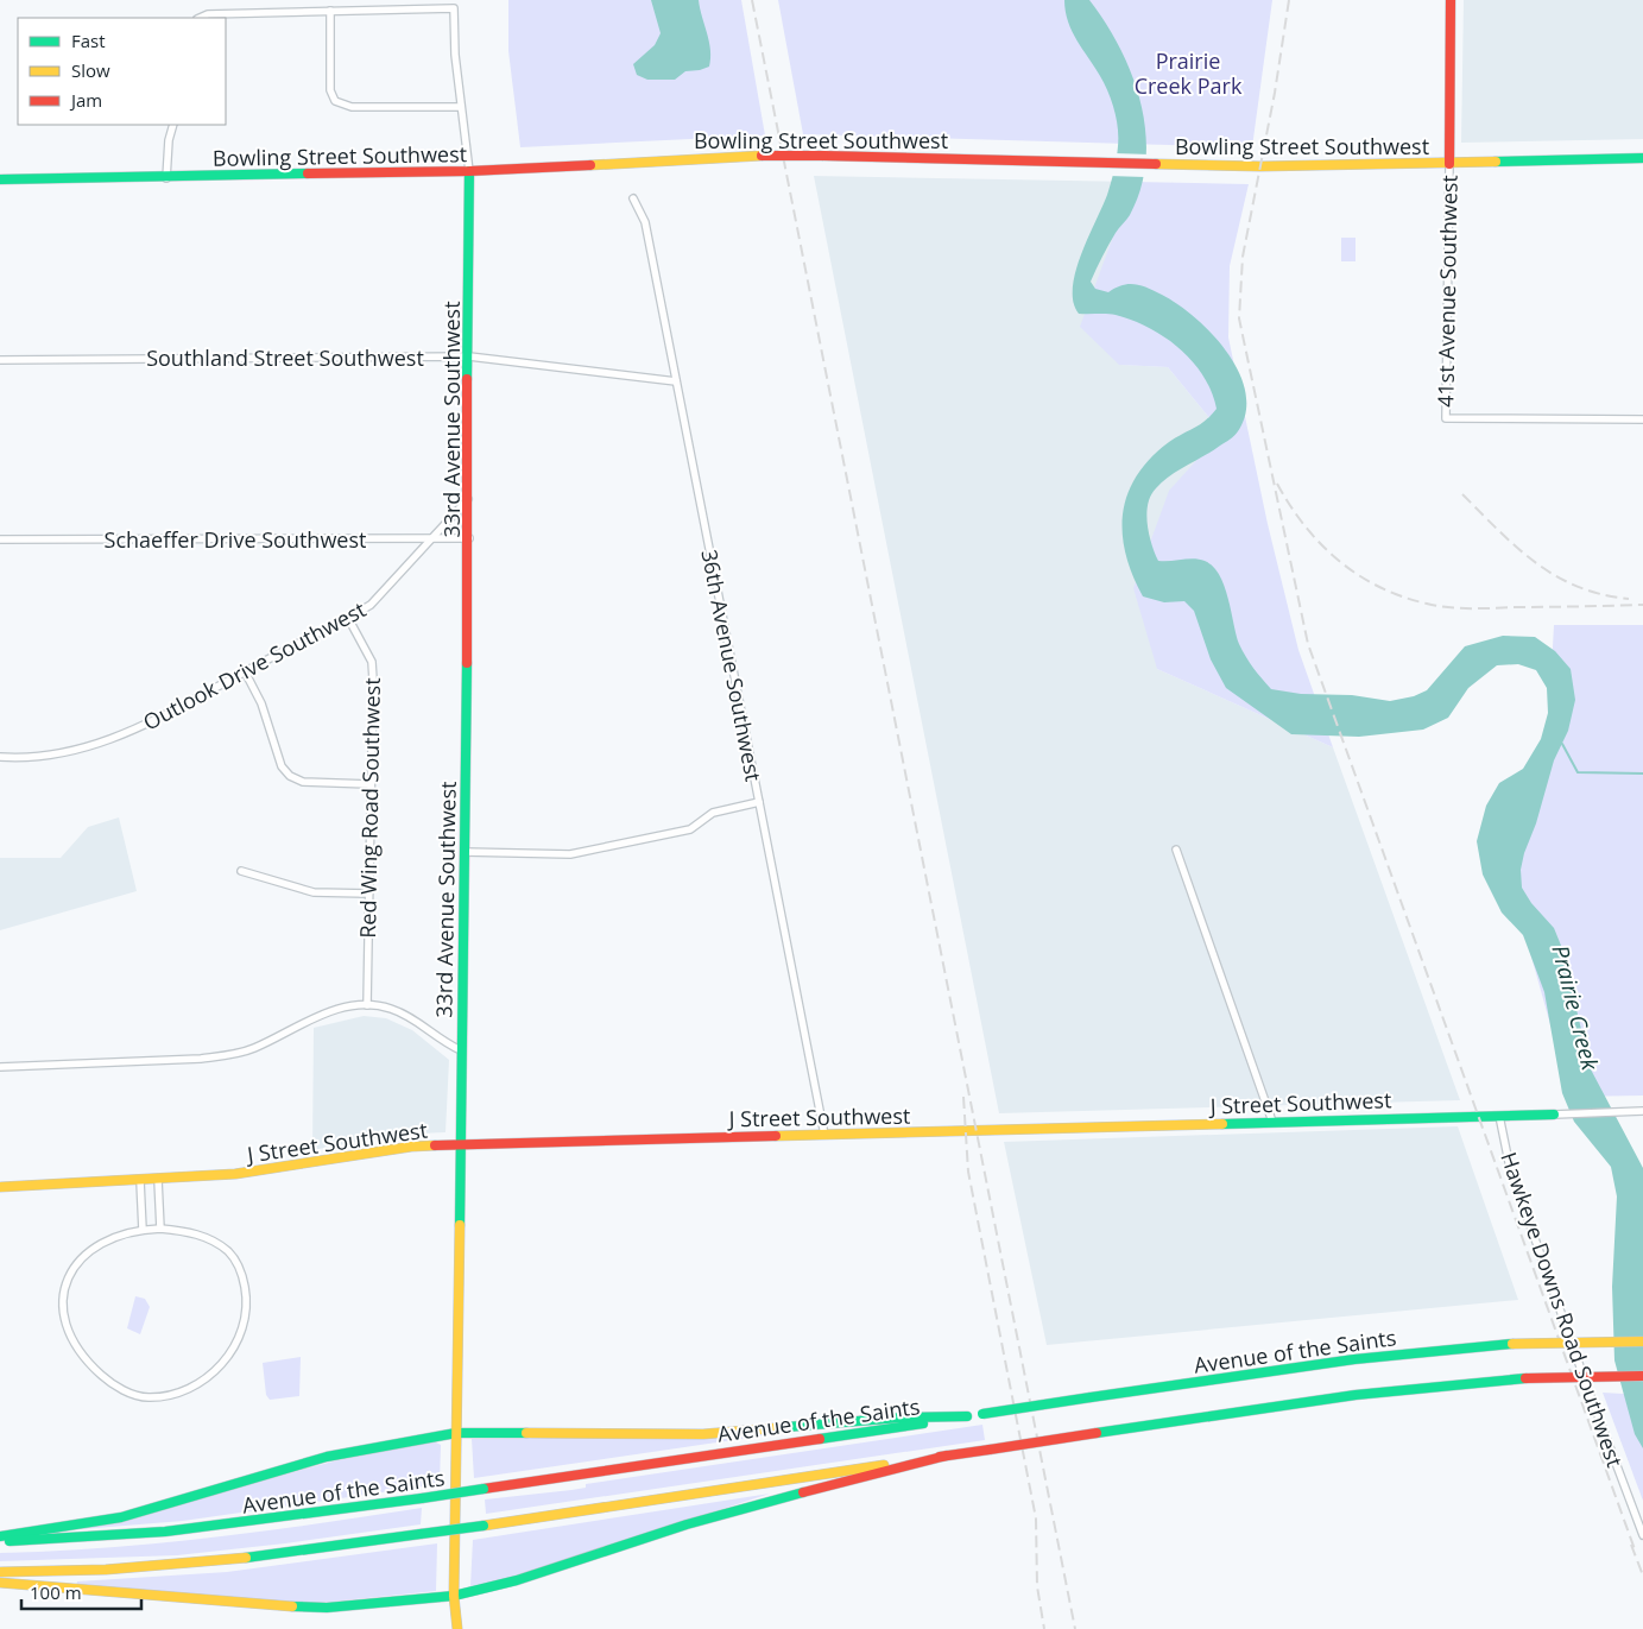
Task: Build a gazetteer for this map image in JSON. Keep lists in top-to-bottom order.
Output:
{
  "streets": {
    "main road": [
      "Bowling Street Southwest",
      "33rd Avenue Southwest",
      "J Street Southwest",
      "Avenue of the Saints"
    ],
    "street": [
      "41st Avenue Southwest",
      "Southland Street Southwest",
      "Schaeffer Drive Southwest",
      "Outlook Drive Southwest",
      "36th Avenue Southwest",
      "Red Wing Road Southwest",
      "Hawkeye Downs Road Southwest"
    ]
  },
  "crossings": [
    ["Bowling Street Southwest", "41st Avenue Southwest"],
    ["Bowling Street Southwest", "33rd Avenue Southwest"],
    ["Southland Street Southwest", "33rd Avenue Southwest"],
    ["Southland Street Southwest", "36th Avenue Southwest"],
    ["33rd Avenue Southwest", "Schaeffer Drive Southwest"],
    ["33rd Avenue Southwest", "Outlook Drive Southwest"],
    ["33rd Avenue Southwest", "J Street Southwest"],
    ["Schaeffer Drive Southwest", "Outlook Drive Southwest"],
    ["Outlook Drive Southwest", "Red Wing Road Southwest"],
    ["36th Avenue Southwest", "J Street Southwest"],
    ["J Street Southwest", "Hawkeye Downs Road Southwest"]
  ],
  "water": ["Prairie Creek"],
  "parks": ["Prairie Creek Park"],
  "legend": ["Fast", "Slow", "Jam"],
  "scale_bar": "100 m"
}
